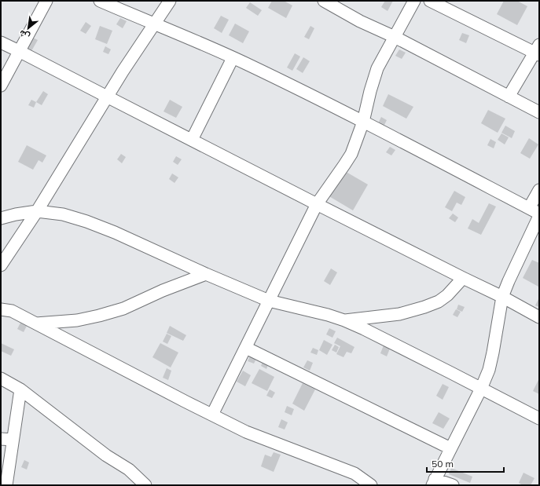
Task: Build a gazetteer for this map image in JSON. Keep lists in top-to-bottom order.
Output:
{
  "scale_bar": "50 m",
  "north": "bottom left"
}
